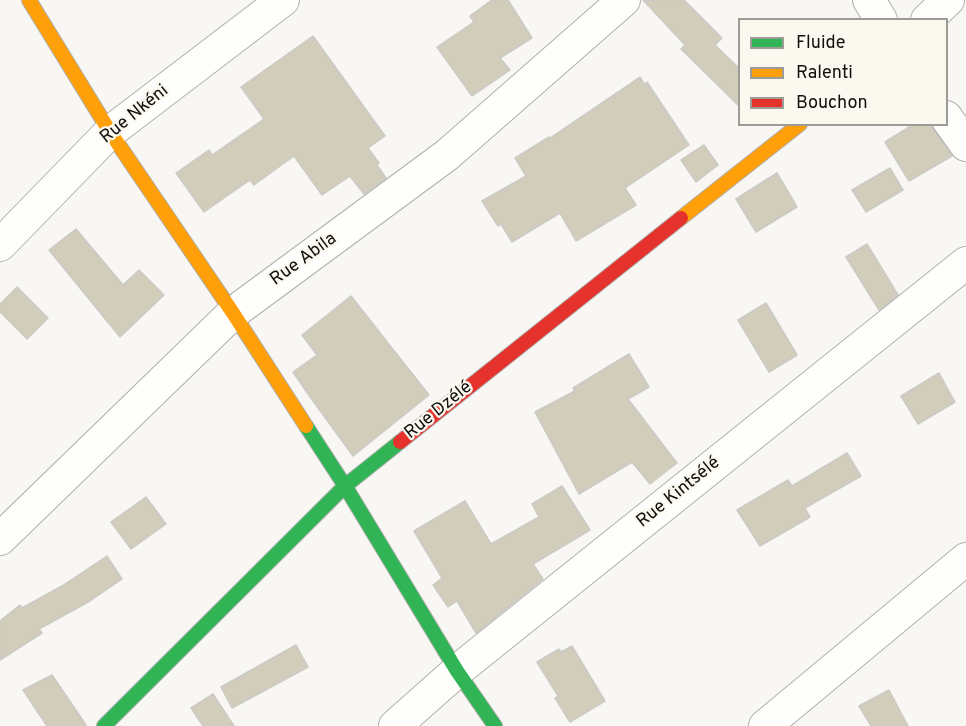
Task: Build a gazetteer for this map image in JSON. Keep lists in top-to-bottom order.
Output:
{
  "streets": {
    "street": [
      "Rue Nkéni",
      "Rue Abila",
      "Rue Dzélé",
      "Rue Kintsélé"
    ]
  },
  "legend": ["Fluide", "Ralenti", "Bouchon"]
}
